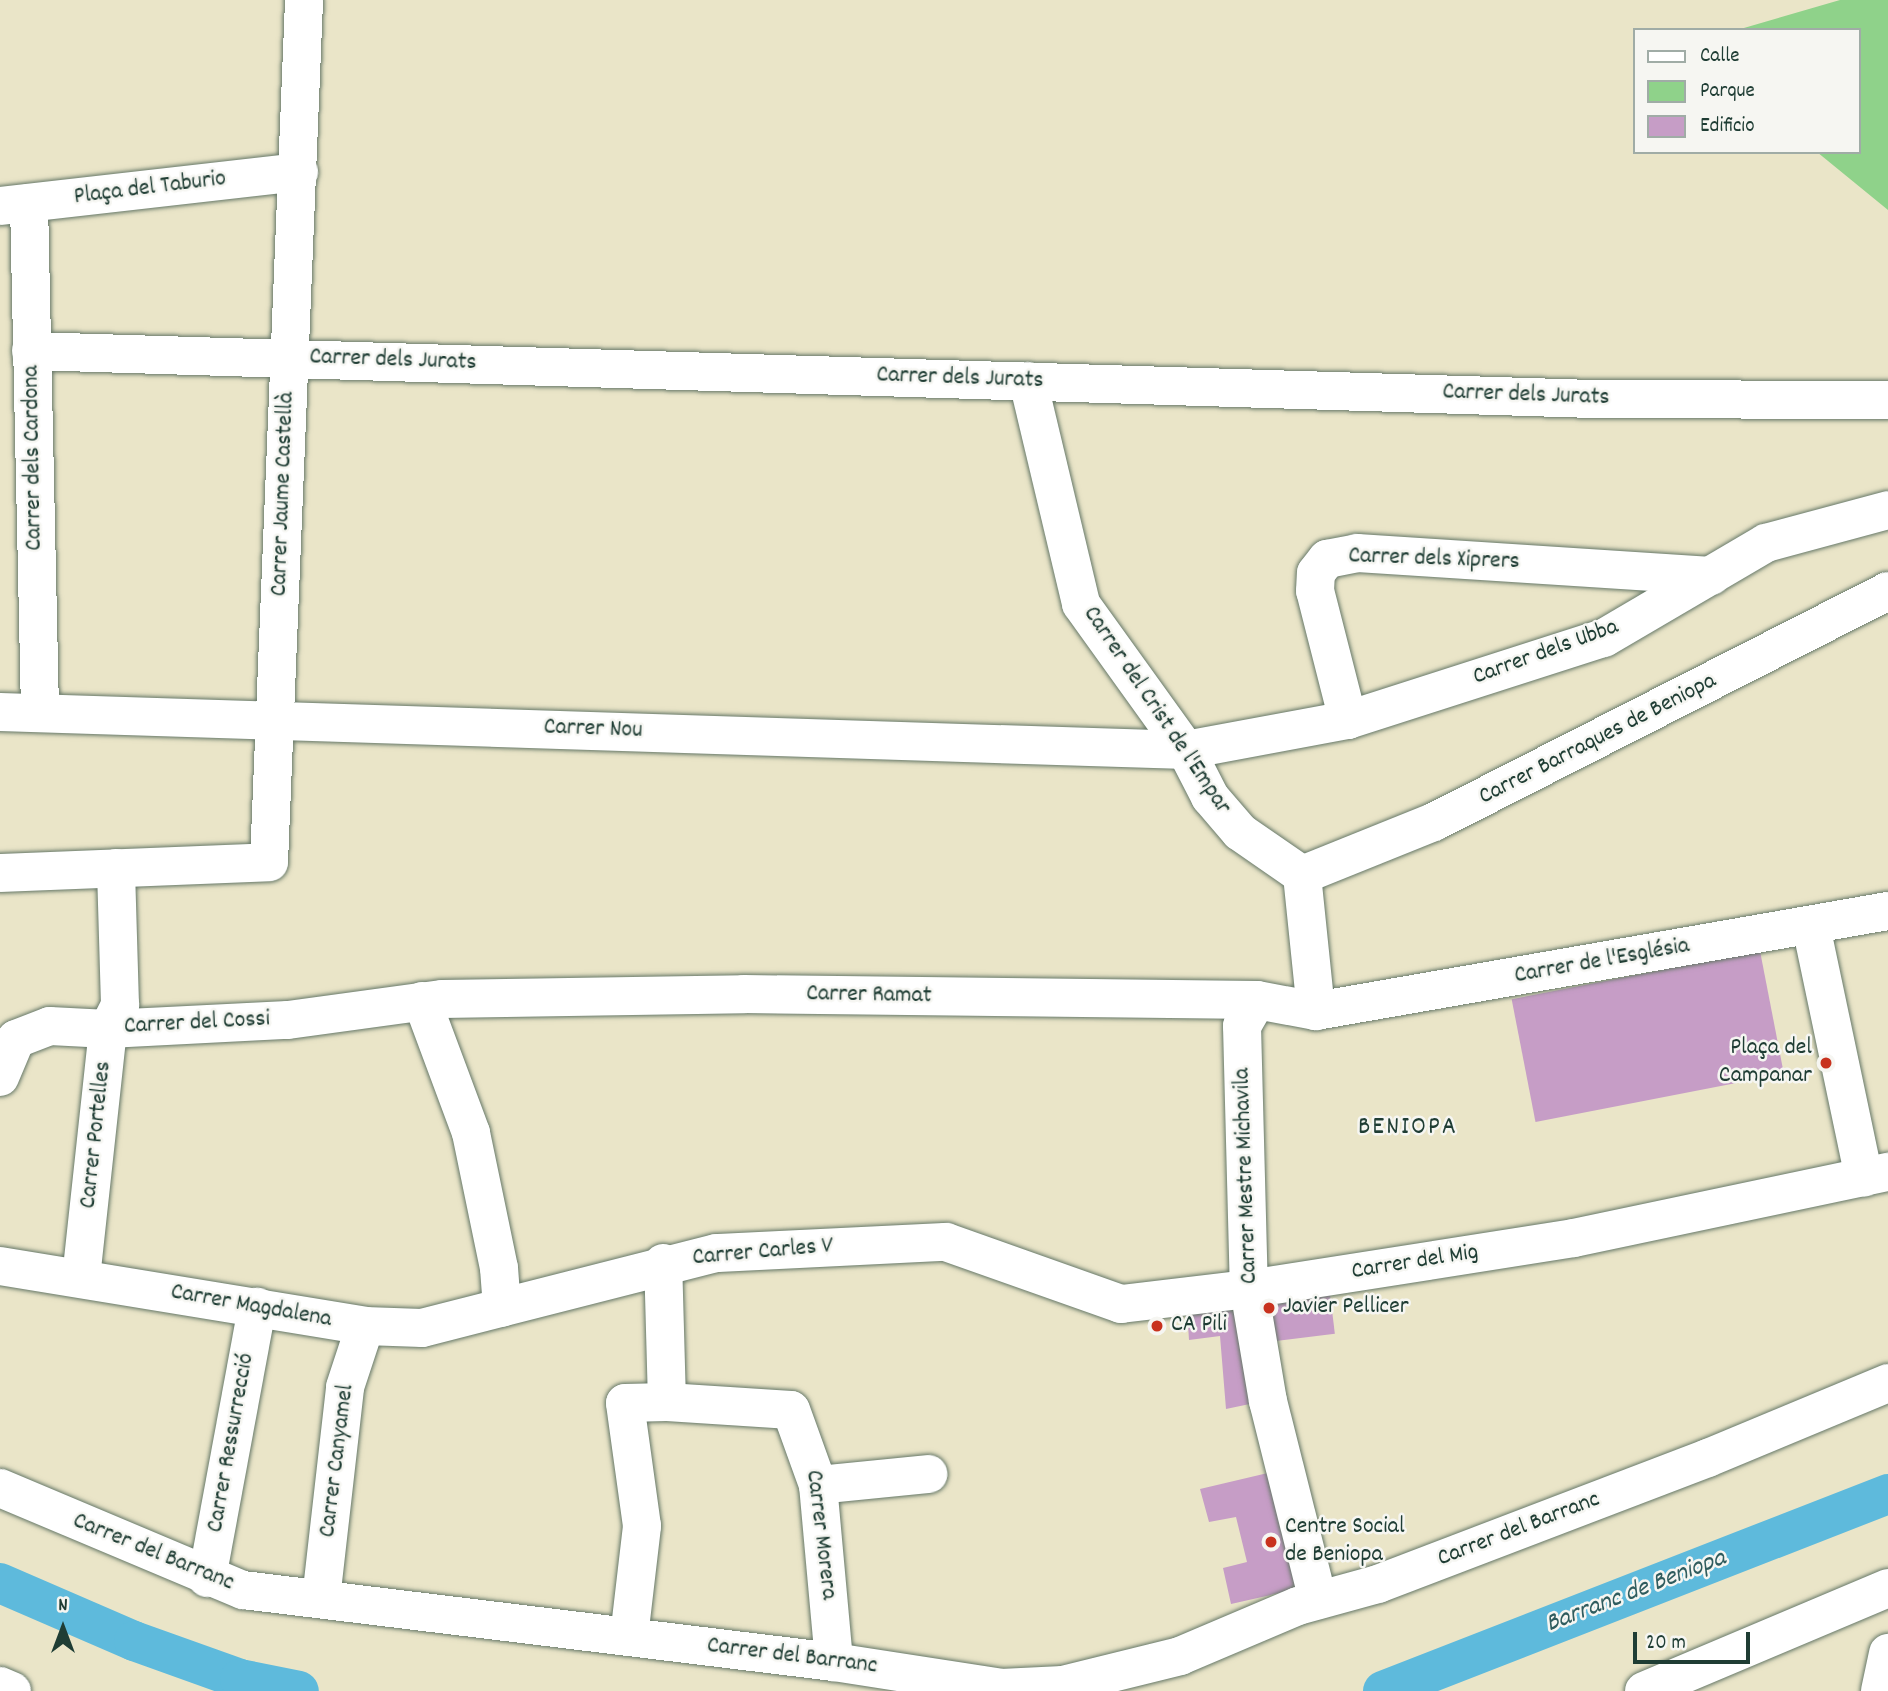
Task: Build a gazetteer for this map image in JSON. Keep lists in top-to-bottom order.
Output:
{
  "streets": {
    "street": [
      "Plaça del Taburio",
      "Carrer dels Jurats",
      "Carrer dels Cardona",
      "Carrer Jaume Castellà",
      "Carrer dels Xiprers",
      "Carrer dels Ubba",
      "Carrer del Crist de l'Empar",
      "Carrer Nou",
      "Carrer Barraques de Beniopa",
      "Carrer de l'Església",
      "Carrer Ramat",
      "Carrer del Cossi",
      "Carrer Portelles",
      "Carrer Mestre Michavila",
      "Carrer Carles V",
      "Carrer del Mig",
      "Carrer Magdalena",
      "Carrer Ressurrecció",
      "Carrer Canyamel",
      "Carrer del Barranc",
      "Carrer Morera"
    ]
  },
  "crossings": [
    ["Plaça del Taburio", "Carrer dels Cardona"],
    ["Plaça del Taburio", "Carrer Jaume Castellà"],
    ["Carrer dels Jurats", "Carrer dels Cardona"],
    ["Carrer dels Jurats", "Carrer Jaume Castellà"],
    ["Carrer dels Jurats", "Carrer del Crist de l'Empar"],
    ["Carrer dels Cardona", "Carrer Nou"],
    ["Carrer Jaume Castellà", "Carrer Nou"],
    ["Carrer Jaume Castellà", "Carrer Portelles"],
    ["Carrer dels Xiprers", "Carrer dels Ubba"],
    ["Carrer dels Ubba", "Carrer del Crist de l'Empar"],
    ["Carrer dels Ubba", "Carrer Nou"],
    ["Carrer del Crist de l'Empar", "Carrer Nou"],
    ["Carrer del Crist de l'Empar", "Carrer Barraques de Beniopa"],
    ["Carrer de l'Església", "Carrer Ramat"],
    ["Carrer Ramat", "Carrer del Cossi"],
    ["Carrer Ramat", "Carrer Mestre Michavila"],
    ["Carrer del Cossi", "Carrer Portelles"],
    ["Carrer Portelles", "Carrer Magdalena"],
    ["Carrer Mestre Michavila", "Carrer del Mig"],
    ["Carrer Mestre Michavila", "Carrer del Barranc"],
    ["Carrer Carles V", "Carrer del Mig"],
    ["Carrer Carles V", "Carrer Magdalena"],
    ["Carrer Magdalena", "Carrer Ressurrecció"],
    ["Carrer Magdalena", "Carrer Canyamel"],
    ["Carrer Ressurrecció", "Carrer del Barranc"],
    ["Carrer Canyamel", "Carrer del Barranc"],
    ["Carrer del Barranc", "Carrer Morera"]
  ],
  "districts": ["BENIOPA"],
  "water": ["Barranc de Beniopa"],
  "places": [
    "Plaça del Campanar",
    "Javier Pellicer",
    "CA Pili",
    "Centre Social de Beniopa"
  ],
  "legend": ["Calle", "Parque", "Edificio"],
  "scale_bar": "20 m",
  "north": "top"
}
